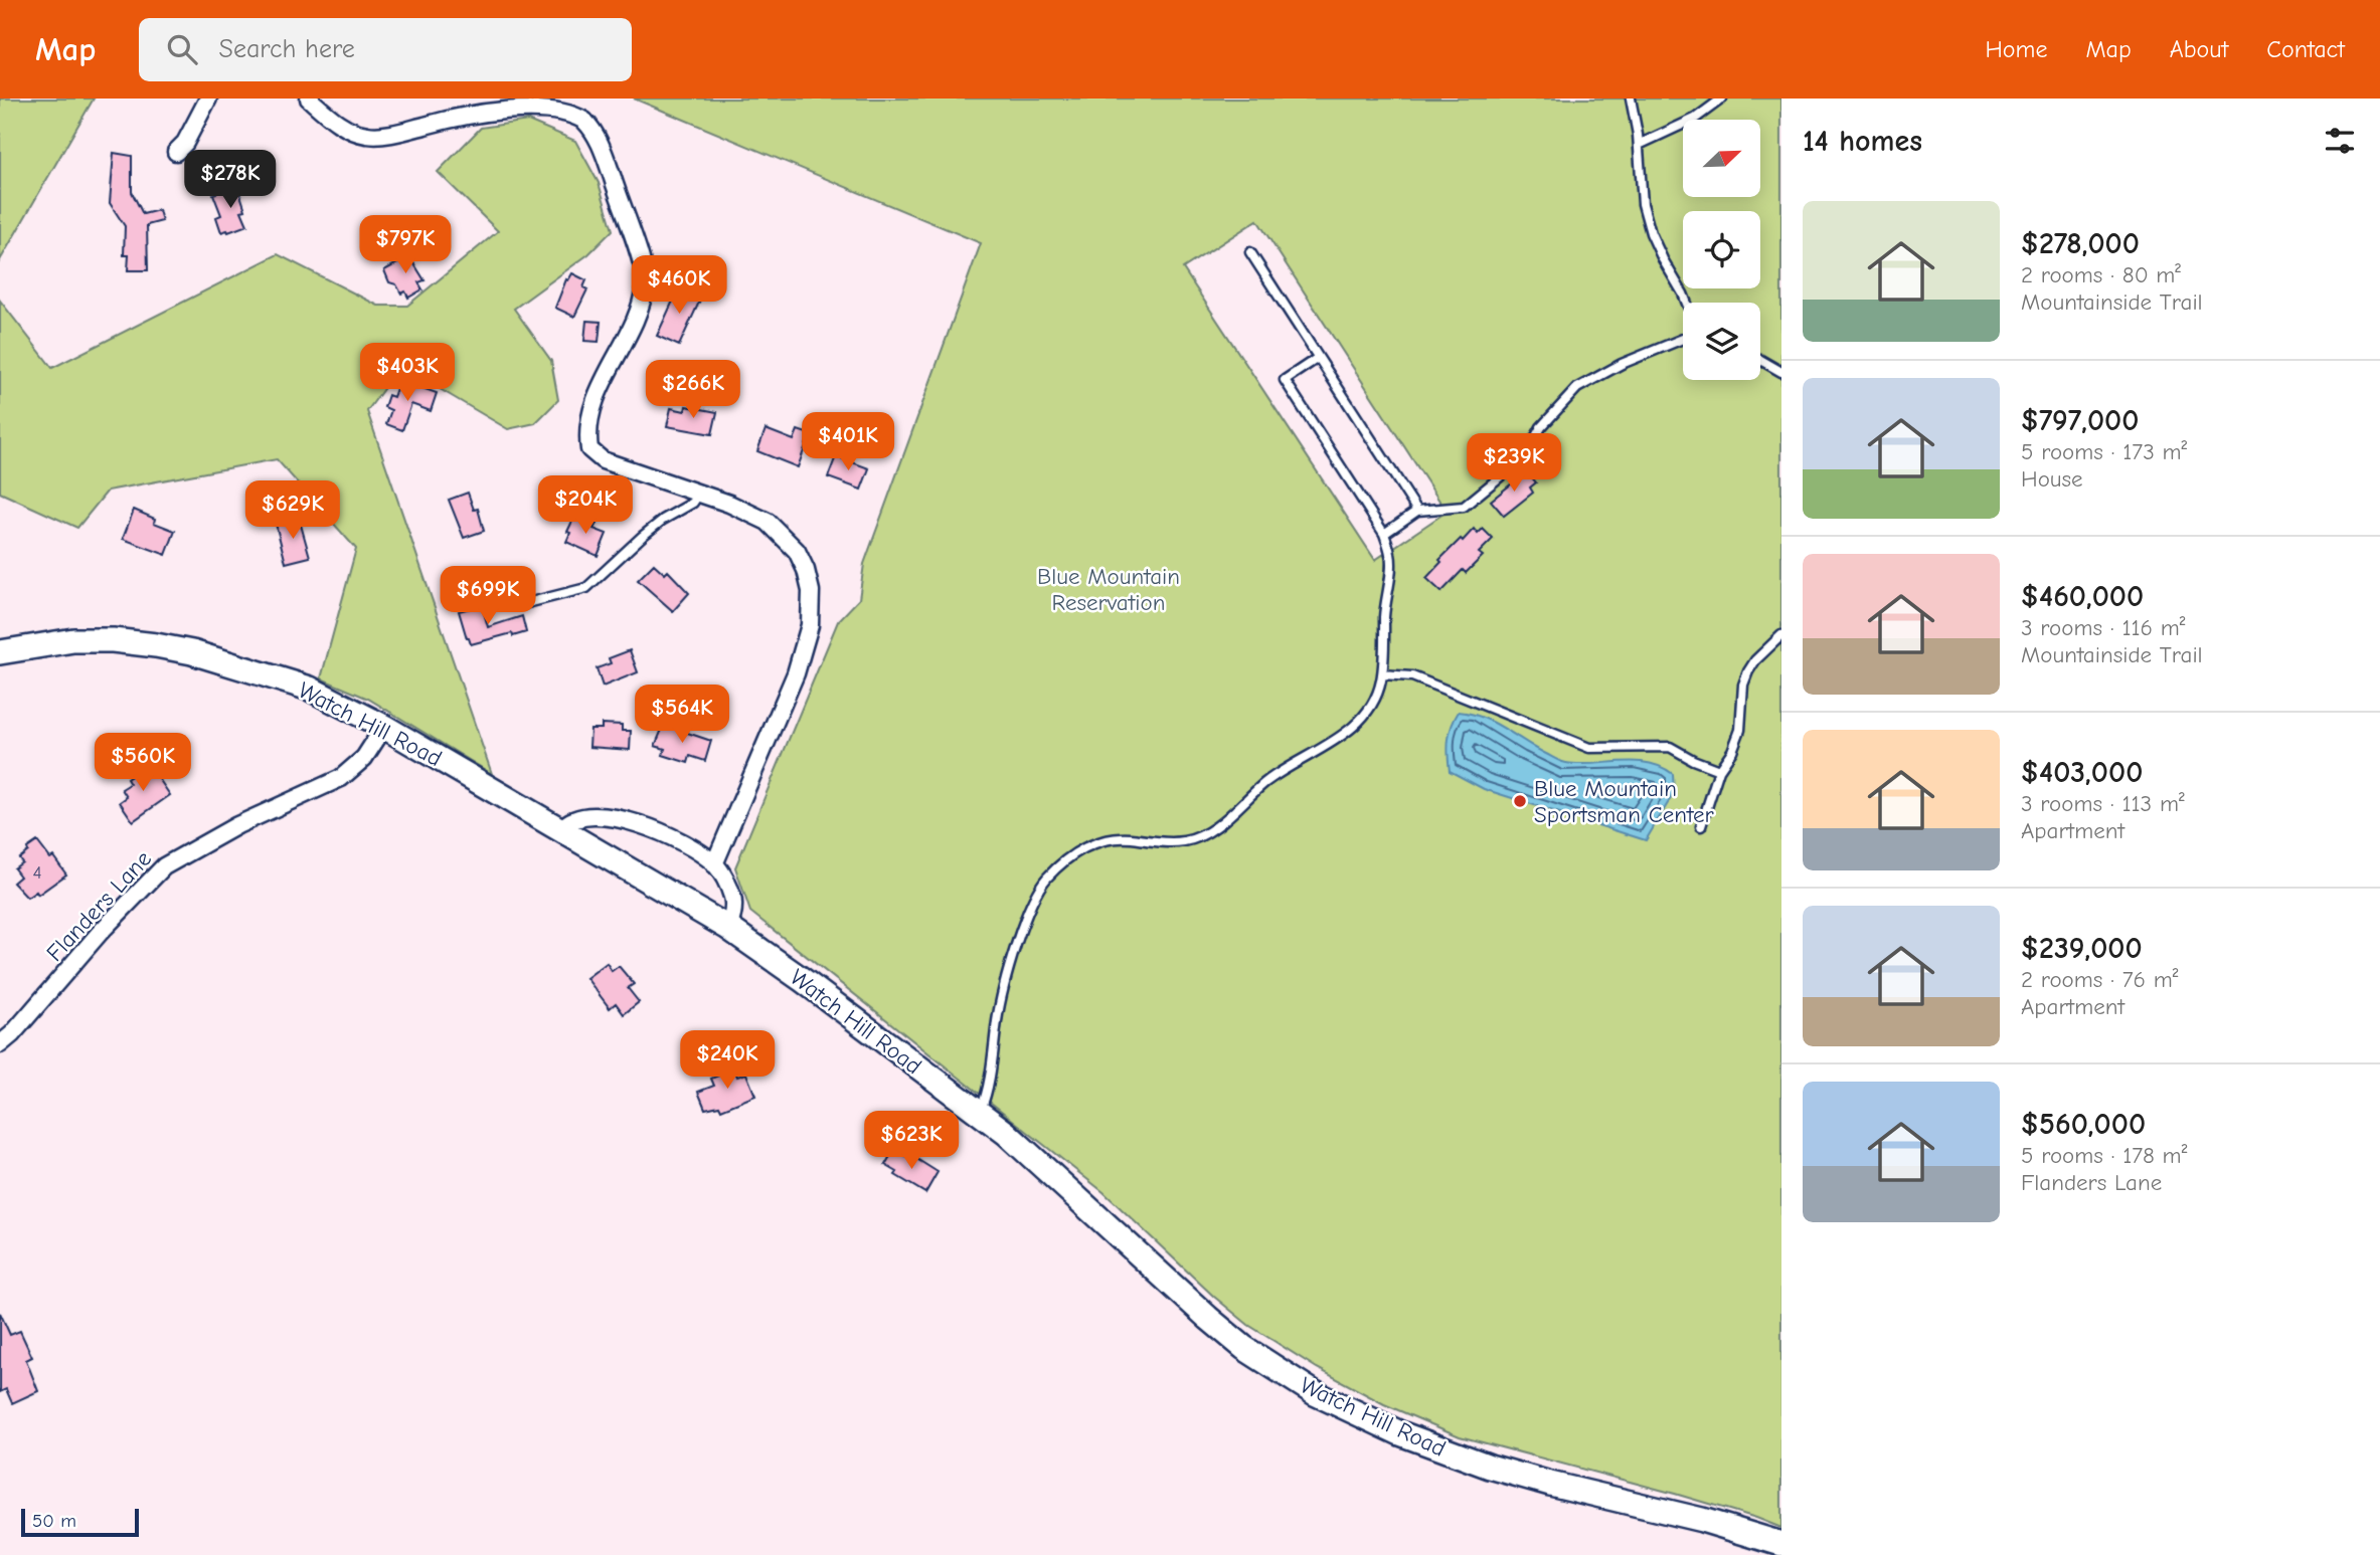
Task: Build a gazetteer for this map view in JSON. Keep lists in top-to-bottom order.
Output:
{
  "streets": {
    "street": ["Watch Hill Road", "Flanders Lane"]
  },
  "crossings": [
    ["Watch Hill Road", "Flanders Lane"]
  ],
  "parks": ["Blue Mountain Reservation"],
  "places": ["Blue Mountain Sportsman Center"],
  "house_numbers": ["4"],
  "scale_bar": "50 m",
  "north": "top right",
  "page": {
    "header": "Map",
    "search": "Search here",
    "nav": [
      "Home",
      "Map",
      "About",
      "Contact"
    ],
    "heading": "14 homes",
    "price": [
      "$278K",
      "$797K",
      "$460K",
      "$403K",
      "$266K",
      "$401K",
      "$239K",
      "$204K",
      "$629K",
      "$699K",
      "$564K",
      "$560K",
      "$240K",
      "$623K"
    ],
    "list": [
      {
        "name": "$278,000",
        "note": "2 rooms · 80 m² · Mountainside Trail"
      },
      {
        "name": "$797,000",
        "note": "5 rooms · 173 m² · House"
      },
      {
        "name": "$460,000",
        "note": "3 rooms · 116 m² · Mountainside Trail"
      },
      {
        "name": "$403,000",
        "note": "3 rooms · 113 m² · Apartment"
      },
      {
        "name": "$239,000",
        "note": "2 rooms · 76 m² · Apartment"
      },
      {
        "name": "$560,000",
        "note": "5 rooms · 178 m² · Flanders Lane"
      }
    ],
    "scale": "50 m"
  }
}
